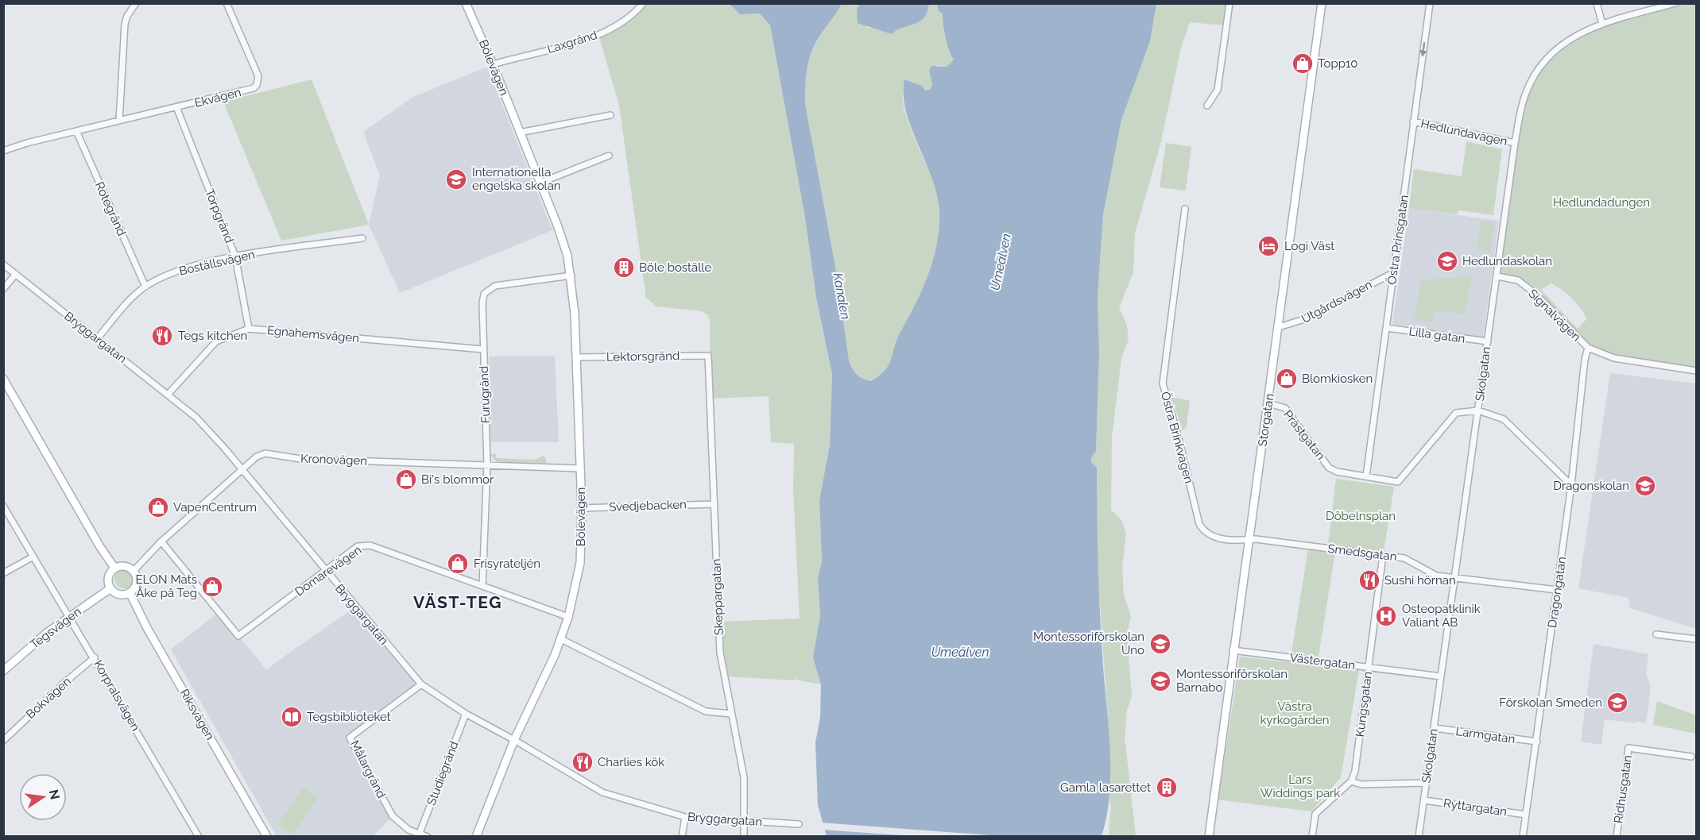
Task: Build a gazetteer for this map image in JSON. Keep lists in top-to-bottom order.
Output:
{
  "streets": {
    "street": [
      "Laxgränd",
      "Bölevägen",
      "Ekvägen",
      "Hedlundavägen",
      "Rotegränd",
      "Torpgränd",
      "Östra Prinsgatan",
      "Boställsvägen",
      "Utgårdsvägen",
      "Signalvägen",
      "Egnahemsvägen",
      "Lilla gatan",
      "Bryggargatan",
      "Lektorsgränd",
      "Skolgatan",
      "Furugränd",
      "Storgatan",
      "Prästgatan",
      "Östra Brinkvägen",
      "Kronovägen",
      "Svedjebacken",
      "Smedsgatan",
      "Domarevägen",
      "Dragongatan",
      "Skeppargatan",
      "Tegsvägen",
      "Västergatan",
      "Korpralsvägen",
      "Bokvägen",
      "Kungsgatan",
      "Riksvägen",
      "Larmgatan",
      "Målargränd",
      "Studiegränd",
      "Ridhusgatan",
      "Ryttargatan"
    ]
  },
  "crossings": [
    ["Laxgränd", "Bölevägen"],
    ["Bölevägen", "Bryggargatan"],
    ["Bölevägen", "Lektorsgränd"],
    ["Bölevägen", "Furugränd"],
    ["Bölevägen", "Kronovägen"],
    ["Bölevägen", "Svedjebacken"],
    ["Bölevägen", "Domarevägen"],
    ["Ekvägen", "Rotegränd"],
    ["Ekvägen", "Torpgränd"],
    ["Hedlundavägen", "Östra Prinsgatan"],
    ["Hedlundavägen", "Skolgatan"],
    ["Rotegränd", "Boställsvägen"],
    ["Torpgränd", "Boställsvägen"],
    ["Torpgränd", "Egnahemsvägen"],
    ["Östra Prinsgatan", "Utgårdsvägen"],
    ["Östra Prinsgatan", "Lilla gatan"],
    ["Östra Prinsgatan", "Prästgatan"],
    ["Boställsvägen", "Bryggargatan"],
    ["Utgårdsvägen", "Storgatan"],
    ["Signalvägen", "Skolgatan"],
    ["Signalvägen", "Dragongatan"],
    ["Egnahemsvägen", "Bryggargatan"],
    ["Egnahemsvägen", "Furugränd"],
    ["Lilla gatan", "Skolgatan"],
    ["Bryggargatan", "Kronovägen"],
    ["Bryggargatan", "Domarevägen"],
    ["Bryggargatan", "Skeppargatan"],
    ["Bryggargatan", "Målargränd"],
    ["Bryggargatan", "Studiegränd"],
    ["Lektorsgränd", "Skeppargatan"],
    ["Skolgatan", "Prästgatan"],
    ["Skolgatan", "Smedsgatan"],
    ["Skolgatan", "Västergatan"],
    ["Skolgatan", "Larmgatan"],
    ["Skolgatan", "Ryttargatan"],
    ["Furugränd", "Kronovägen"],
    ["Furugränd", "Domarevägen"],
    ["Storgatan", "Prästgatan"],
    ["Storgatan", "Östra Brinkvägen"],
    ["Storgatan", "Smedsgatan"],
    ["Storgatan", "Västergatan"],
    ["Östra Brinkvägen", "Smedsgatan"],
    ["Kronovägen", "Domarevägen"],
    ["Kronovägen", "Tegsvägen"],
    ["Kronovägen", "Riksvägen"],
    ["Svedjebacken", "Skeppargatan"],
    ["Smedsgatan", "Dragongatan"],
    ["Smedsgatan", "Kungsgatan"],
    ["Dragongatan", "Larmgatan"],
    ["Dragongatan", "Ryttargatan"],
    ["Tegsvägen", "Korpralsvägen"],
    ["Tegsvägen", "Riksvägen"],
    ["Västergatan", "Kungsgatan"],
    ["Korpralsvägen", "Bokvägen"],
    ["Målargränd", "Studiegränd"]
  ],
  "districts": ["VÄST-TEG"],
  "water": ["Umeälven", "Kanalen"],
  "parks": [
    "Hedlundadungen",
    "Döbelnsplan",
    "Västra kyrkogården",
    "Lars Widdings park"
  ],
  "places": {
    "shop": [
      "Topp10",
      "Blomkiosken",
      "Bi's blommor",
      "VapenCentrum",
      "Frisyrateljén",
      "ELON Mats Åke på Teg"
    ],
    "school or university": [
      "Internationella engelska skolan",
      "Hedlundaskolan",
      "Dragonskolan",
      "Montessoriförskolan Uno",
      "Montessoriförskolan Barnabo",
      "Förskolan Smeden"
    ],
    "hotel": ["Logi Väst"],
    "building": ["Böle boställe", "Gamla lasarettet"],
    "restaurant": ["Tegs kitchen", "Sushi hörnan", "Charlies kök"],
    "hospital": ["Osteopatklinik Valiant AB"],
    "library": ["Tegsbiblioteket"]
  },
  "north": "right"
}
